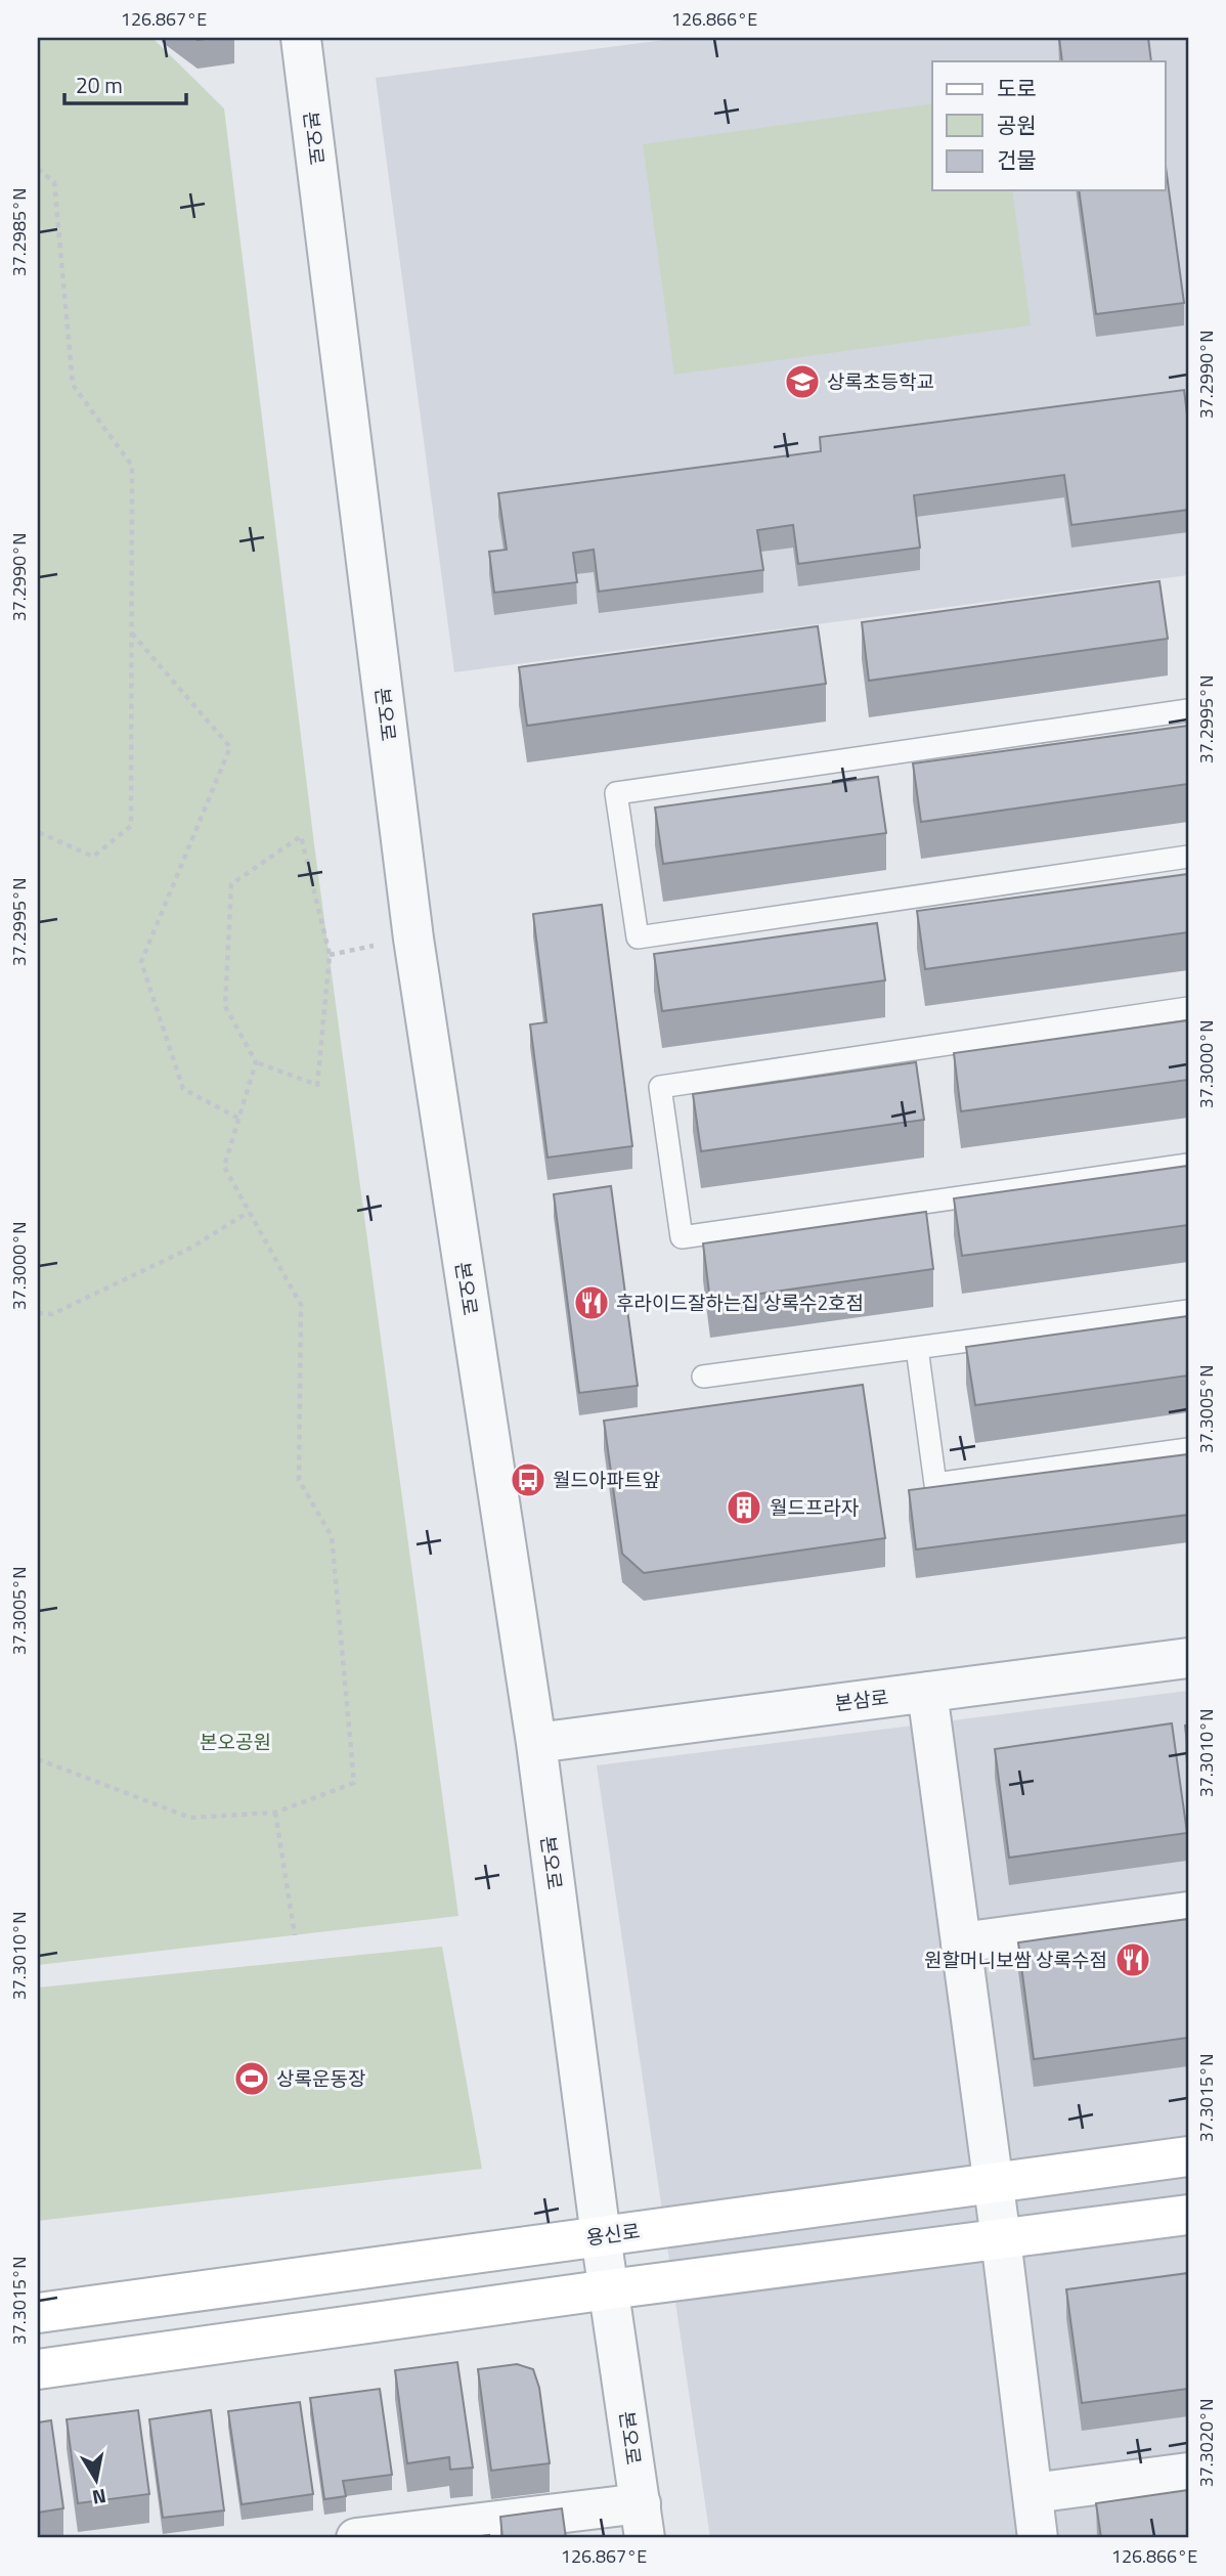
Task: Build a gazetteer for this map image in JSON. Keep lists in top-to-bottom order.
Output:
{
  "streets": {
    "main road": ["용신로"],
    "street": ["본오로", "본삼로"]
  },
  "crossings": [
    ["본오로", "본삼로"],
    ["본오로", "용신로"]
  ],
  "parks": ["본오공원"],
  "places": {
    "school or university": ["상록초등학교"],
    "restaurant": ["후라이드잘하는집 상록수2호점", "원할머니보쌈 상록수점"],
    "bus stop": ["월드아파트앞"],
    "building": ["월드프라자"],
    "sports": ["상록운동장"]
  },
  "legend": ["도로", "공원", "건물"],
  "scale_bar": "20 m",
  "north": "bottom",
  "coordinates": [
    "126.867°E",
    "126.866°E",
    "37.2985°N",
    "37.2990°N",
    "37.2995°N",
    "37.3000°N",
    "37.3005°N",
    "37.3010°N",
    "37.3015°N",
    "37.3020°N"
  ]
}
